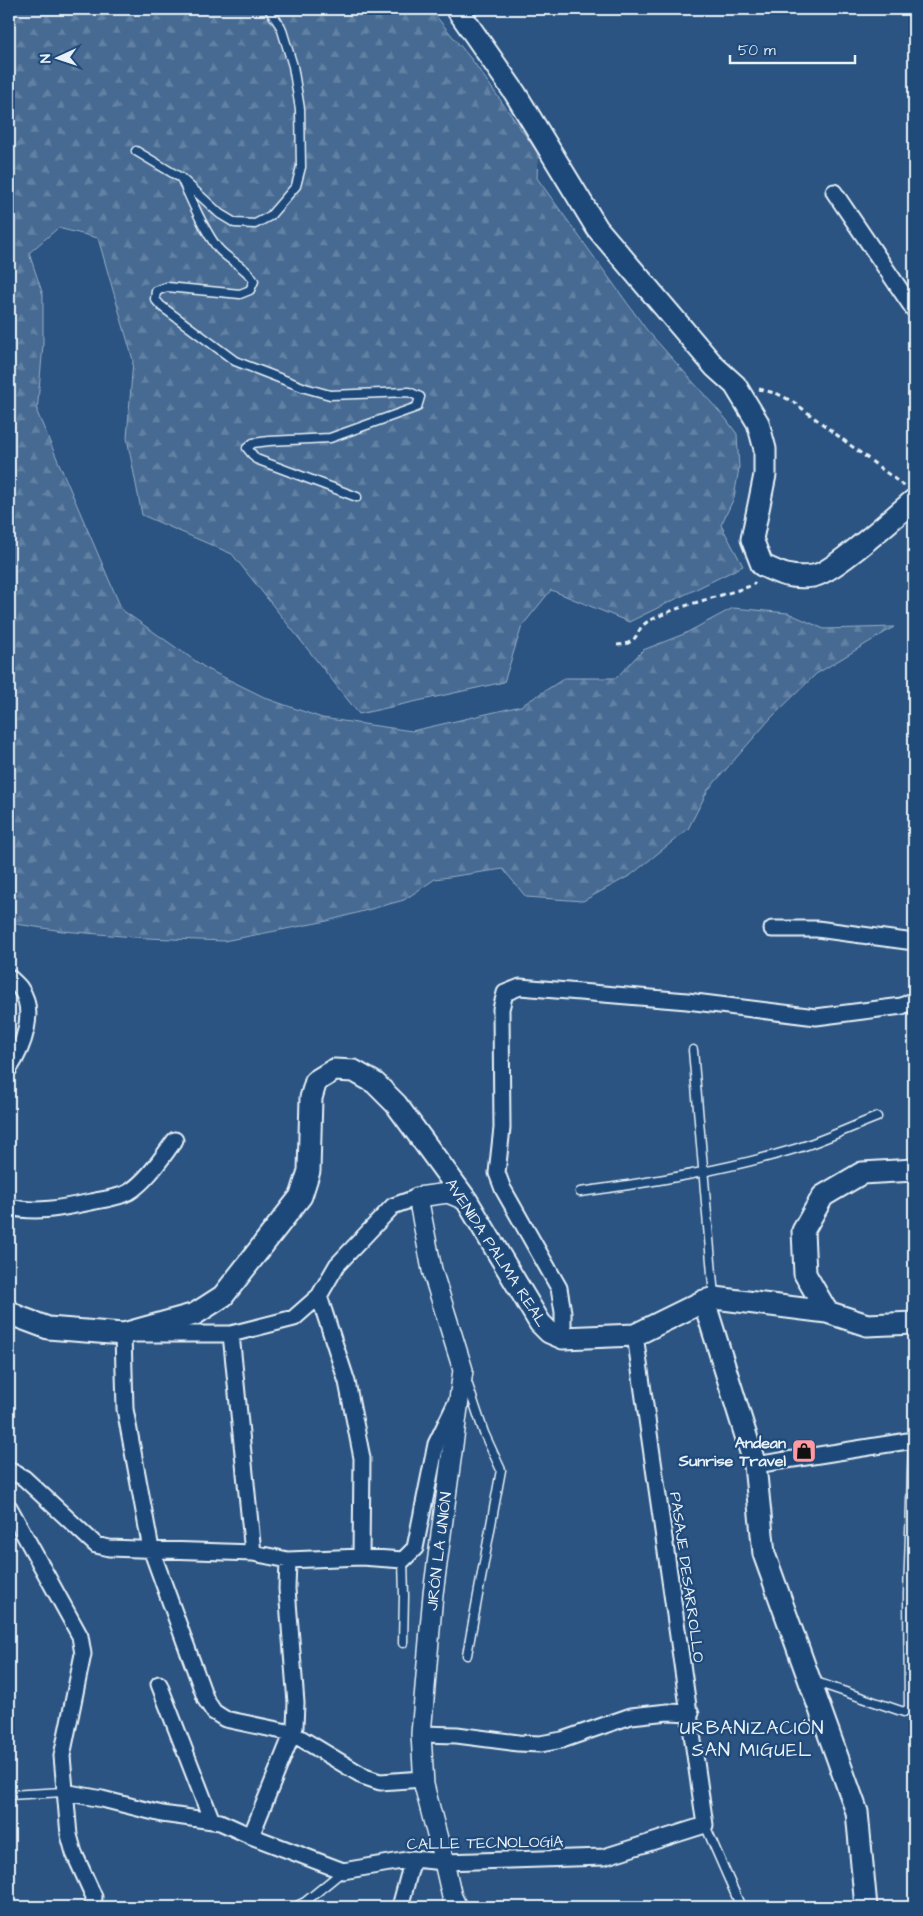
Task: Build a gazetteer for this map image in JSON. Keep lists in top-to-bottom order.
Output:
{
  "streets": {
    "main road": ["AVENIDA PALMA REAL"],
    "street": ["JIRÓN LA UNIÓN", "PASAJE DESARROLLO", "CALLE TECNOLOGÍA"]
  },
  "crossings": [
    ["AVENIDA PALMA REAL", "PASAJE DESARROLLO"],
    ["JIRÓN LA UNIÓN", "CALLE TECNOLOGÍA"],
    ["PASAJE DESARROLLO", "CALLE TECNOLOGÍA"]
  ],
  "districts": ["URBANIZACIÓN SAN MIGUEL"],
  "places": {
    "shop": ["Andean Sunrise Travel"]
  },
  "scale_bar": "50 m",
  "north": "left"
}
